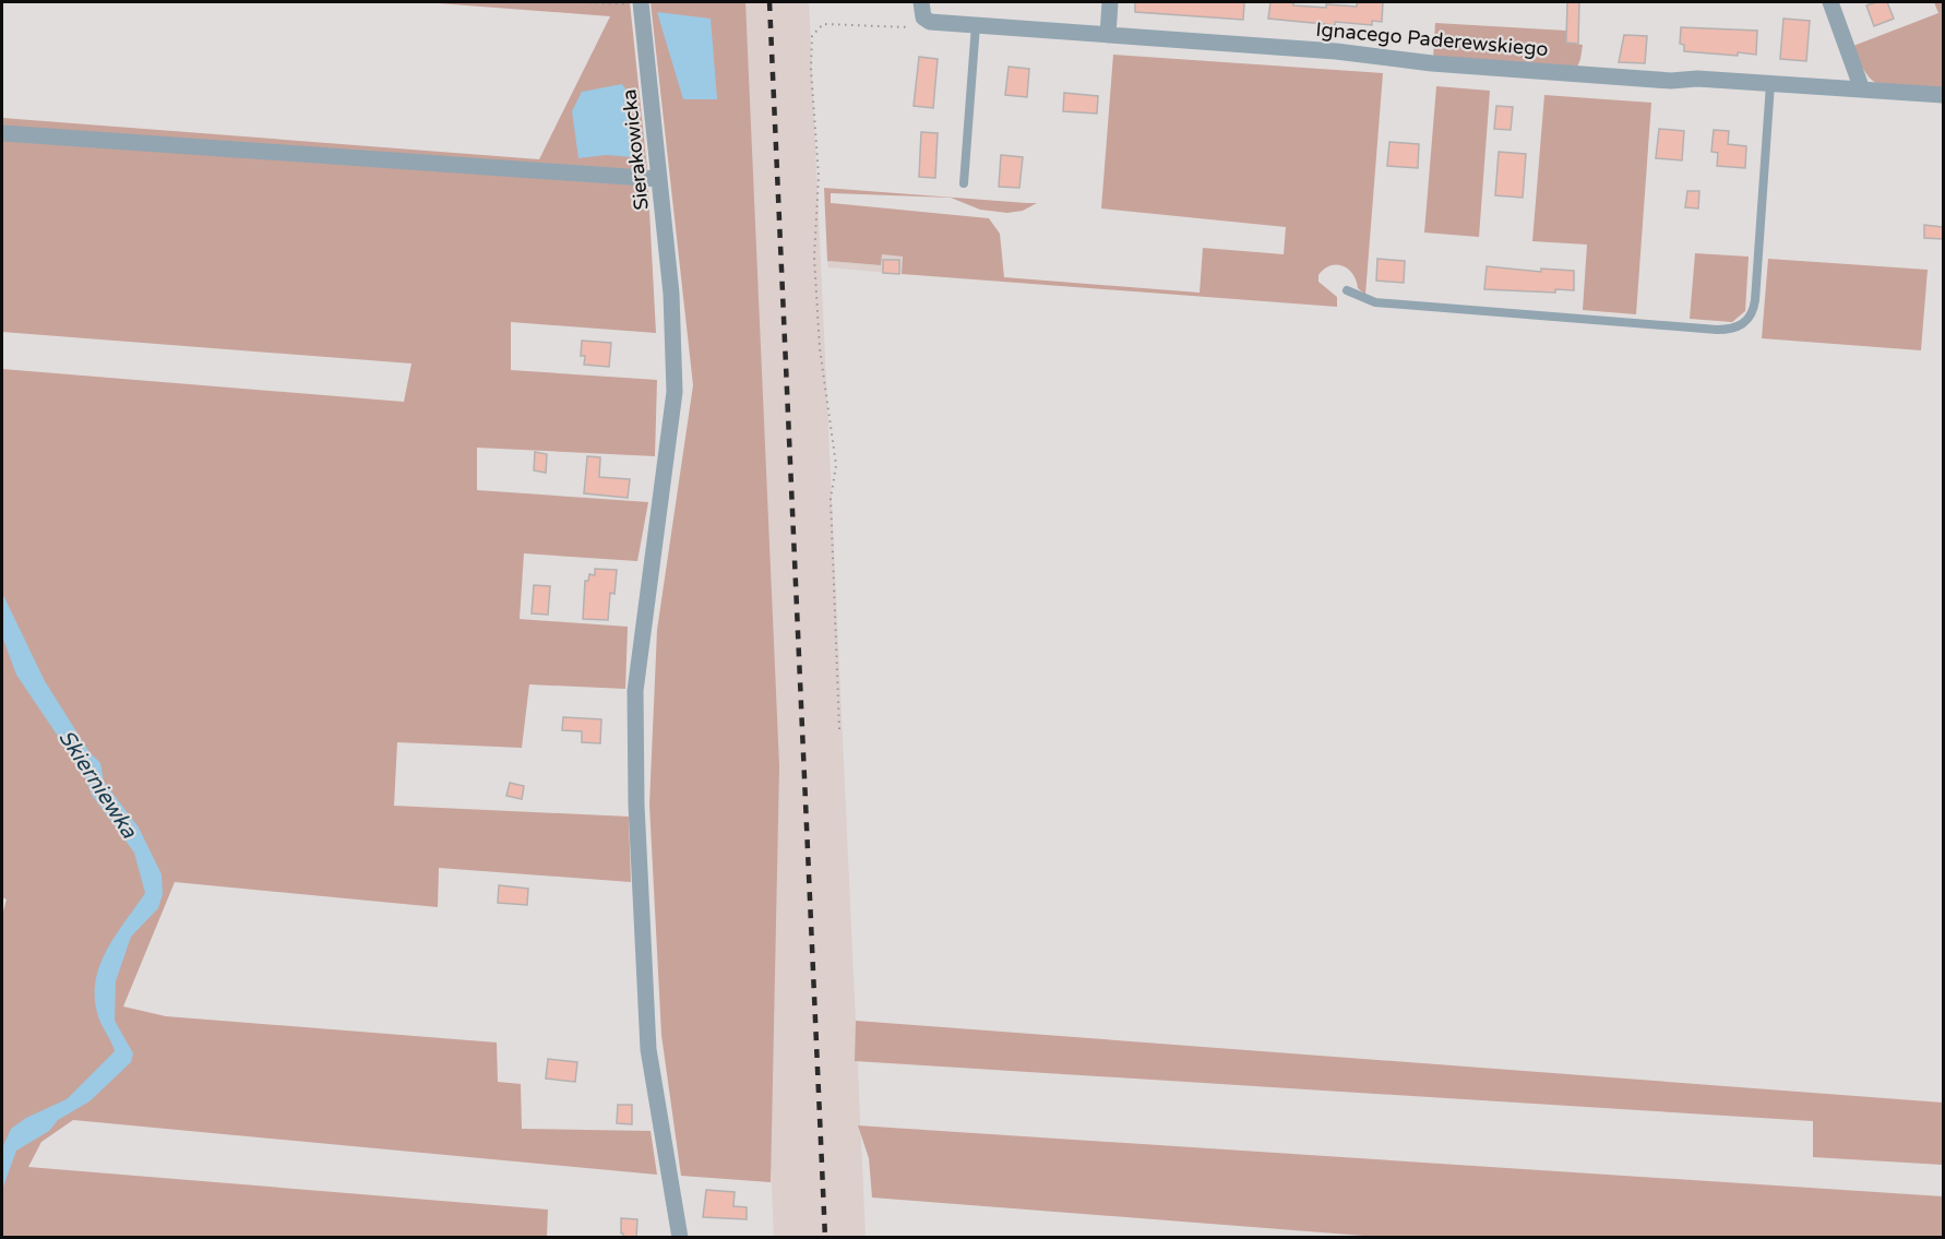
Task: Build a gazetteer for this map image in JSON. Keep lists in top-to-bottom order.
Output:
{
  "streets": {
    "street": ["Ignacego Paderewskiego", "Sierakowicka"]
  },
  "water": ["Skierniewka"]
}
